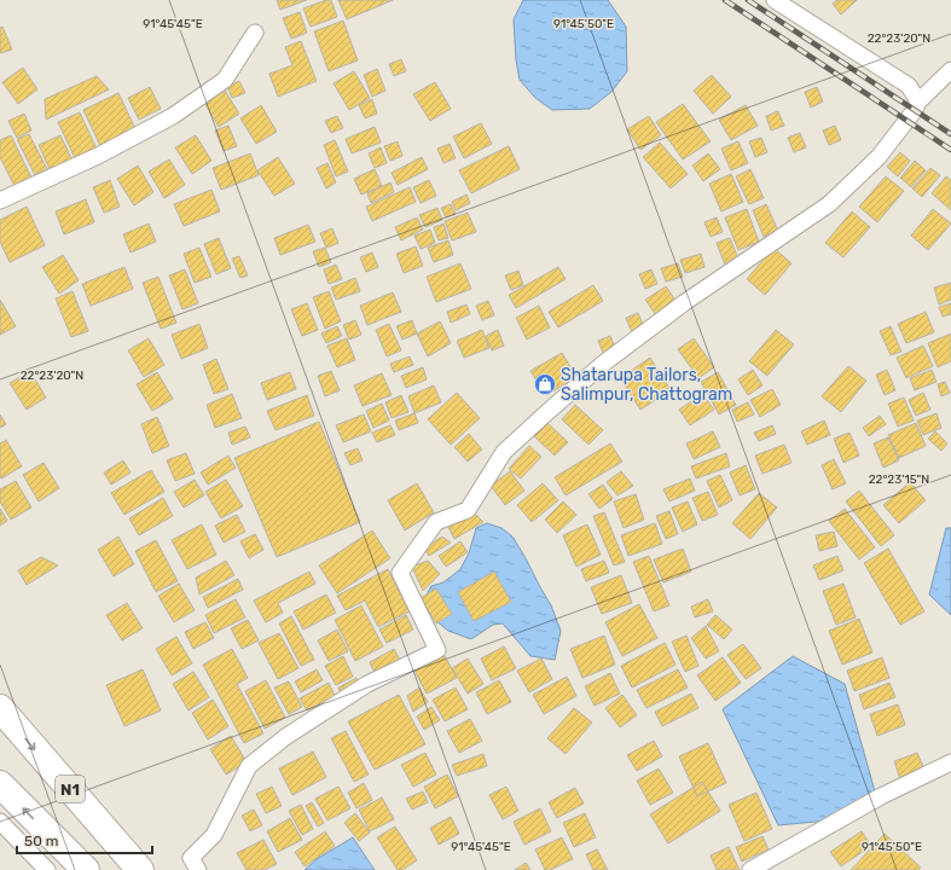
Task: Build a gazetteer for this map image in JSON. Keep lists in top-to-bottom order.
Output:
{
  "streets": {
    "highway": ["N1"]
  },
  "places": {
    "shop": ["Shatarupa Tailors, Salimpur, Chattogram"]
  },
  "scale_bar": "50 m",
  "coordinates": [
    "91°45'45\"E",
    "91°45'50\"E",
    "22°23'20\"N",
    "22°23'15\"N"
  ]
}
